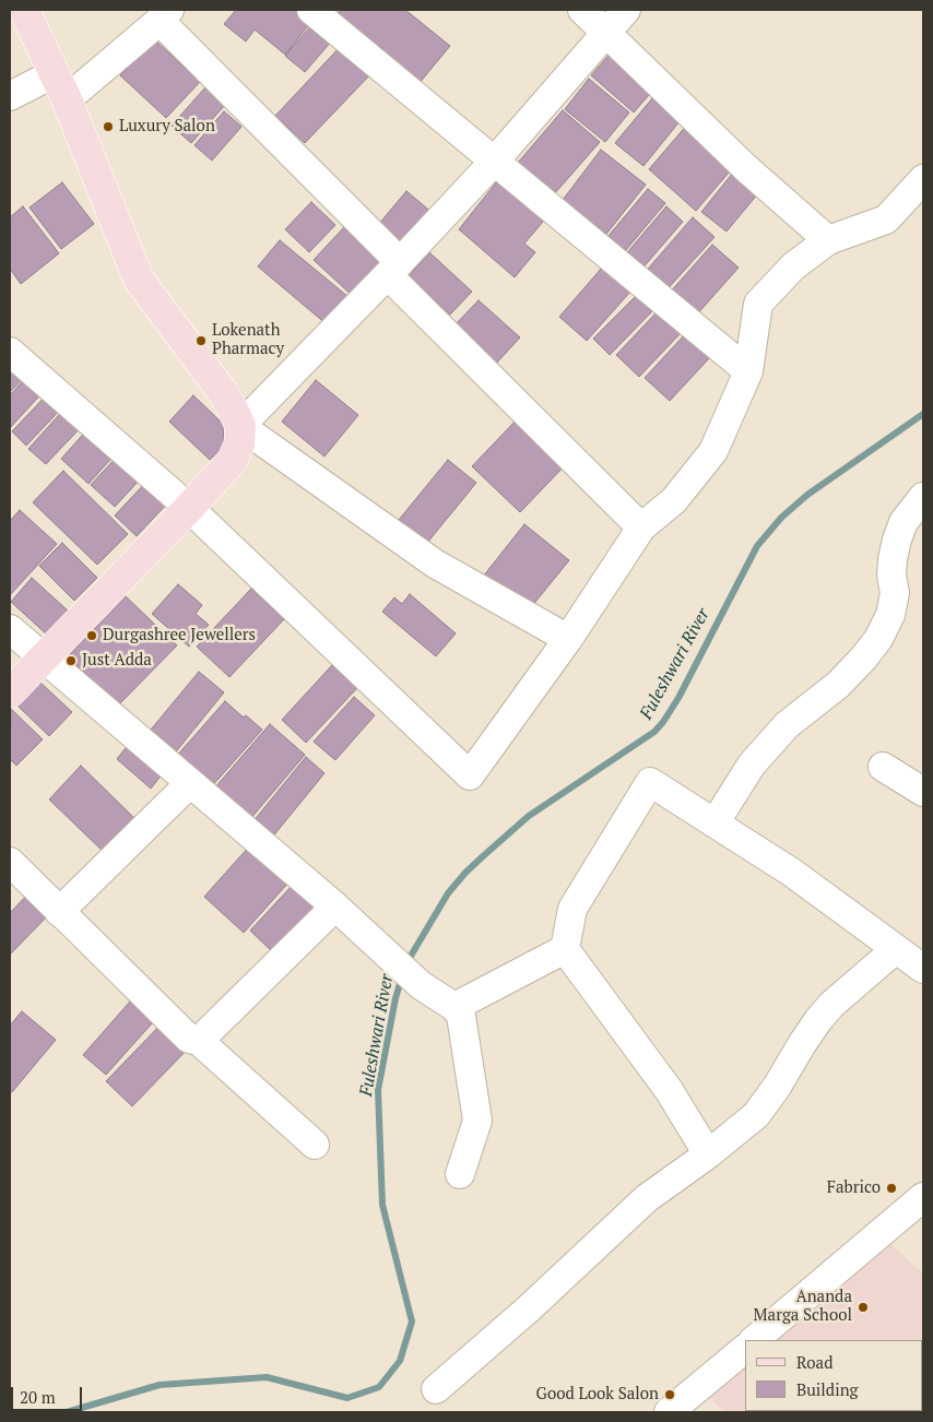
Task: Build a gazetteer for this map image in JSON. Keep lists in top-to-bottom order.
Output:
{
  "water": ["Fuleshwari River"],
  "places": [
    "Luxury Salon",
    "Lokenath Pharmacy",
    "Durgashree Jewellers",
    "Just Adda",
    "Fabrico",
    "Ananda Marga School",
    "Good Look Salon"
  ],
  "legend": ["Road", "Building"],
  "scale_bar": "20 m"
}
